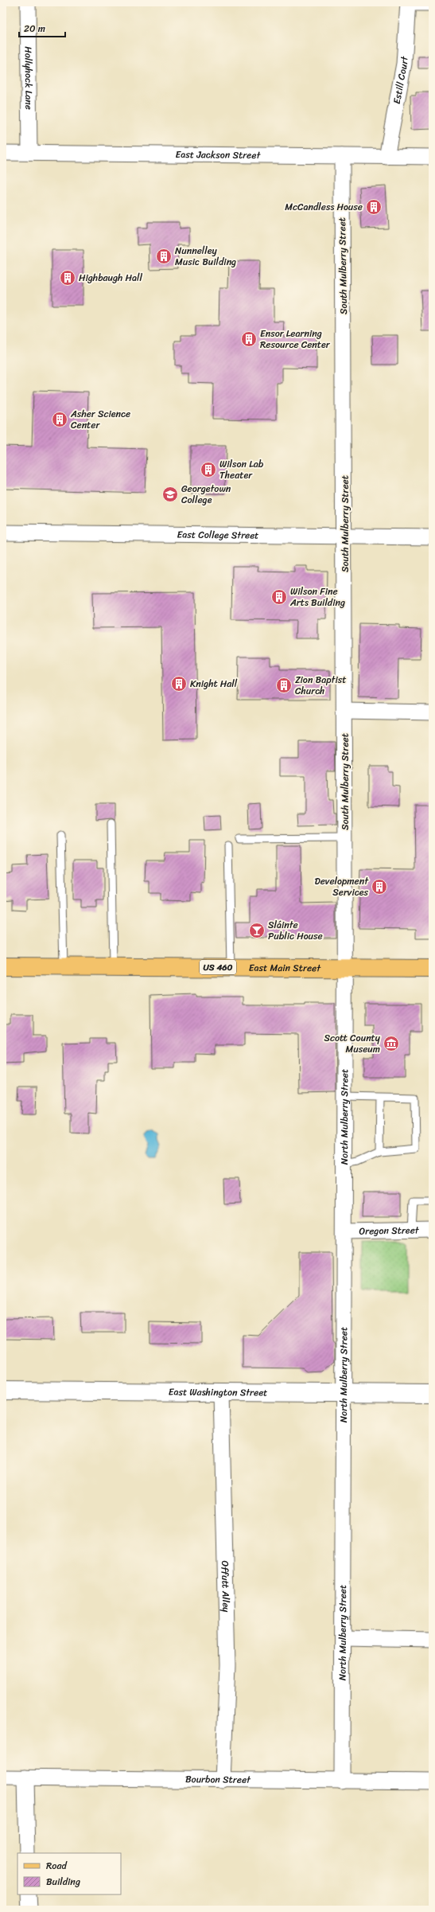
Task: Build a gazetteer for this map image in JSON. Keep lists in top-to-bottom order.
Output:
{
  "streets": {
    "main road": ["US 460", "East Main Street"],
    "street": [
      "Hollyhock Lane",
      "Estill Court",
      "East Jackson Street",
      "South Mulberry Street",
      "East College Street",
      "North Mulberry Street",
      "Oregon Street",
      "East Washington Street",
      "Offutt Alley",
      "Bourbon Street"
    ]
  },
  "crossings": [
    ["Hollyhock Lane", "East Jackson Street"],
    ["Estill Court", "East Jackson Street"],
    ["East Jackson Street", "South Mulberry Street"],
    ["South Mulberry Street", "East College Street"],
    ["South Mulberry Street", "East Main Street"],
    ["South Mulberry Street", "North Mulberry Street"],
    ["East Main Street", "North Mulberry Street"],
    ["North Mulberry Street", "Oregon Street"],
    ["North Mulberry Street", "East Washington Street"],
    ["North Mulberry Street", "Bourbon Street"],
    ["East Washington Street", "Offutt Alley"],
    ["Offutt Alley", "Bourbon Street"]
  ],
  "places": {
    "building": [
      "McCandless House",
      "Nunnelley Music Building",
      "Highbaugh Hall",
      "Ensor Learning Resource Center",
      "Asher Science Center",
      "Wilson Lab Theater",
      "Wilson Fine Arts Building",
      "Knight Hall",
      "Zion Baptist Church",
      "Development Services"
    ],
    "school or university": ["Georgetown College"],
    "bar": ["Sláinte Public House"],
    "museum": ["Scott County Museum"]
  },
  "legend": ["Road", "Building"],
  "scale_bar": "20 m"
}
